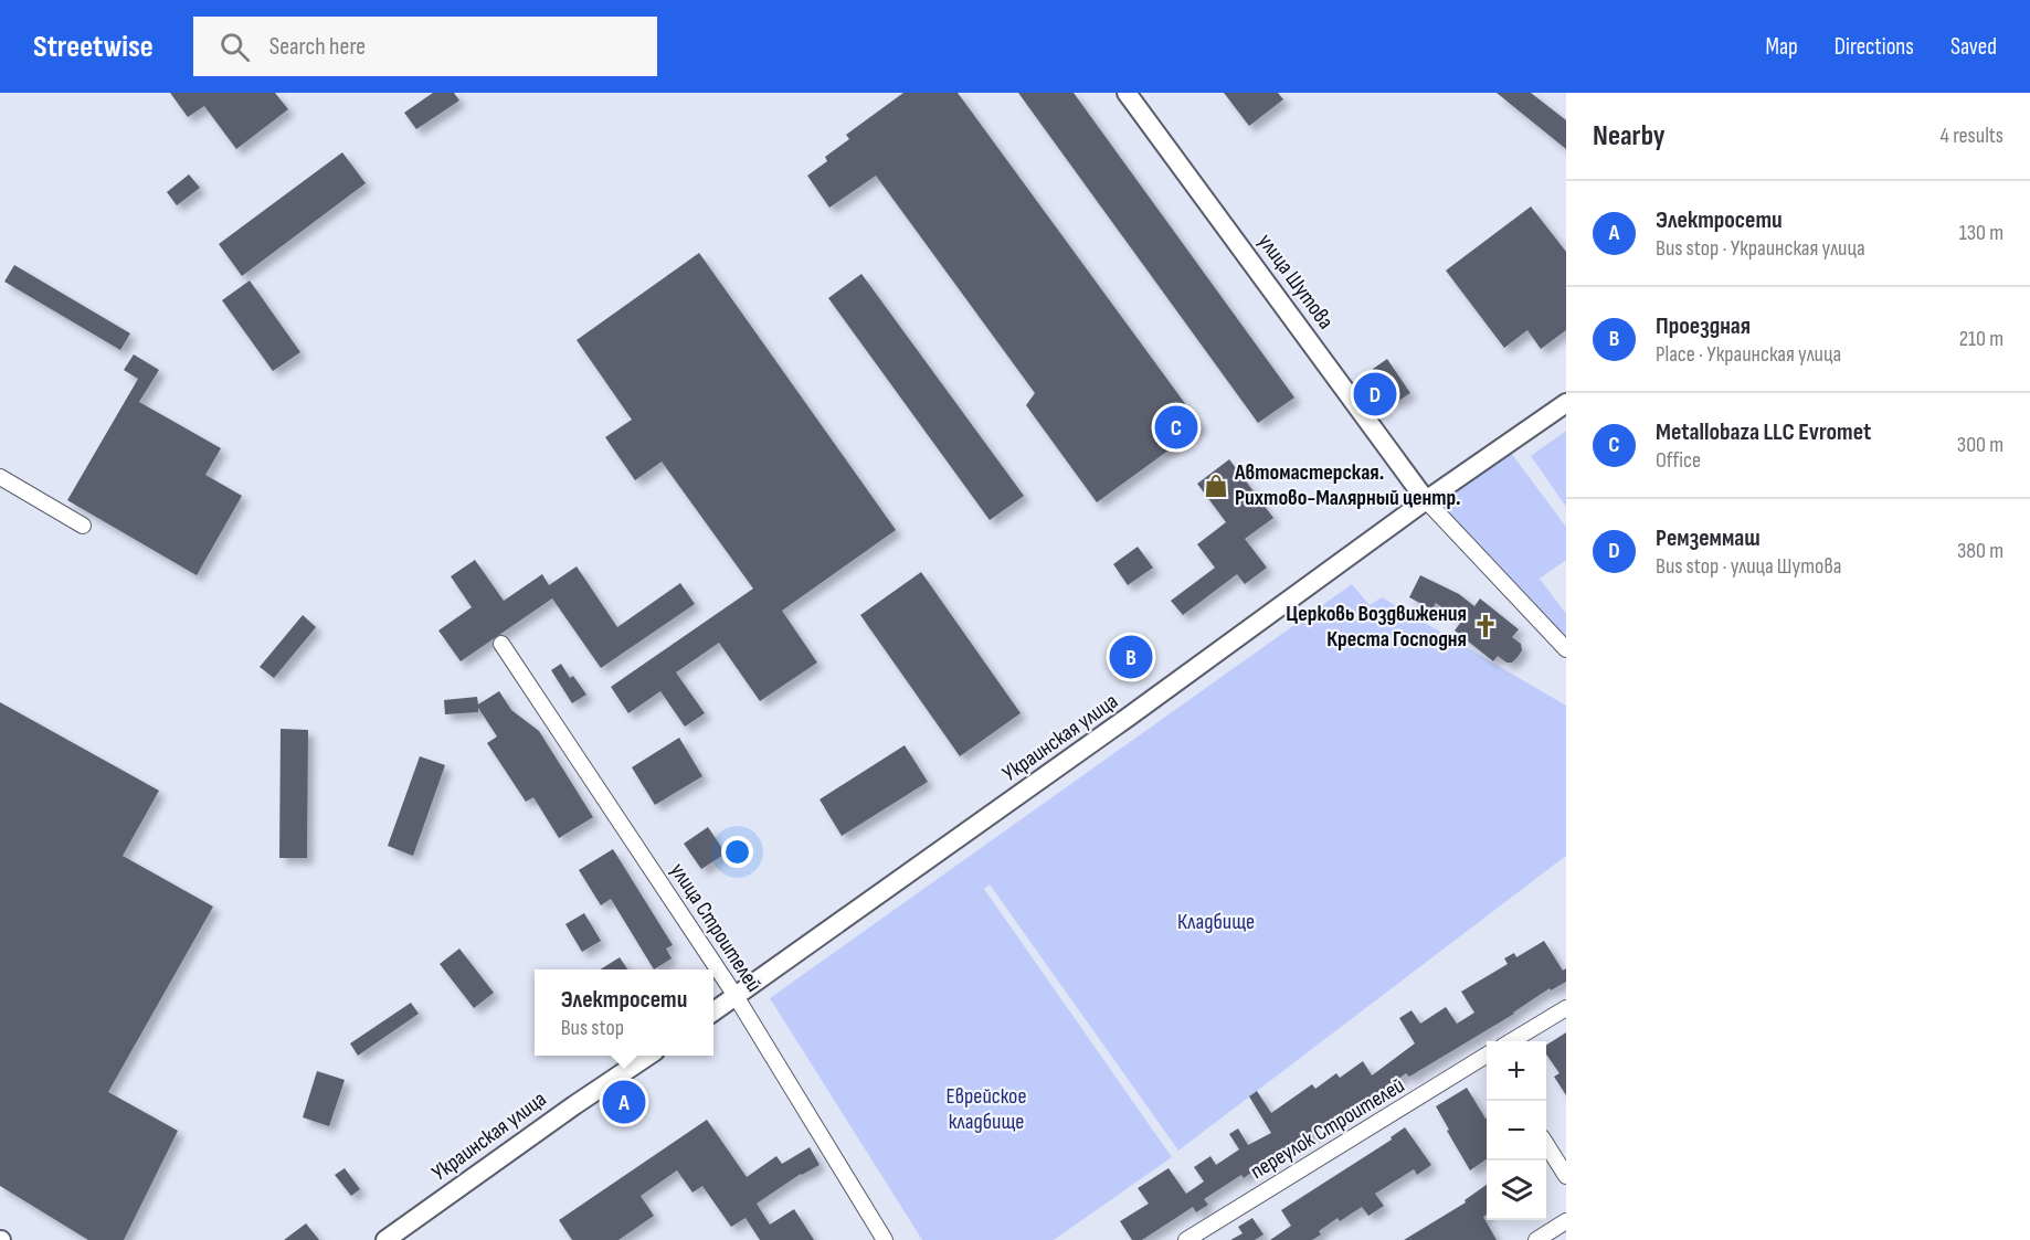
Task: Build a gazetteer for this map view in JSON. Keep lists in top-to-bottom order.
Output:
{
  "streets": {
    "street": [
      "улица Шутова",
      "Украинская улица",
      "улица Строителей",
      "переулок Строителей"
    ]
  },
  "crossings": [
    ["улица Шутова", "Украинская улица"],
    ["Украинская улица", "улица Строителей"]
  ],
  "parks": ["Кладбище", "Еврейское кладбище"],
  "places": {
    "shop": ["Автомастерская. Рихтово-Малярный центр."],
    "church": ["Церковь Воздвижения Креста Господня"]
  },
  "page": {
    "header": "Streetwise",
    "search": "Search here",
    "nav": ["Map", "Directions", "Saved"],
    "heading": ["Nearby", "4 results"],
    "list": [
      {
        "mark": "A",
        "name": "Электросети",
        "note": "Bus stop · Украинская улица",
        "value": "130 m"
      },
      {
        "mark": "B",
        "name": "Проездная",
        "note": "Place · Украинская улица",
        "value": "210 m"
      },
      {
        "mark": "C",
        "name": "Metallobaza LLC Evromet",
        "note": "Office",
        "value": "300 m"
      },
      {
        "mark": "D",
        "name": "Ремземмаш",
        "note": "Bus stop · улица Шутова",
        "value": "380 m"
      }
    ],
    "pins": [
      "D",
      "C",
      "B",
      "A"
    ],
    "popup": ["Электросети", "Bus stop"],
    "map_buttons": ["+", "−"]
  }
}
